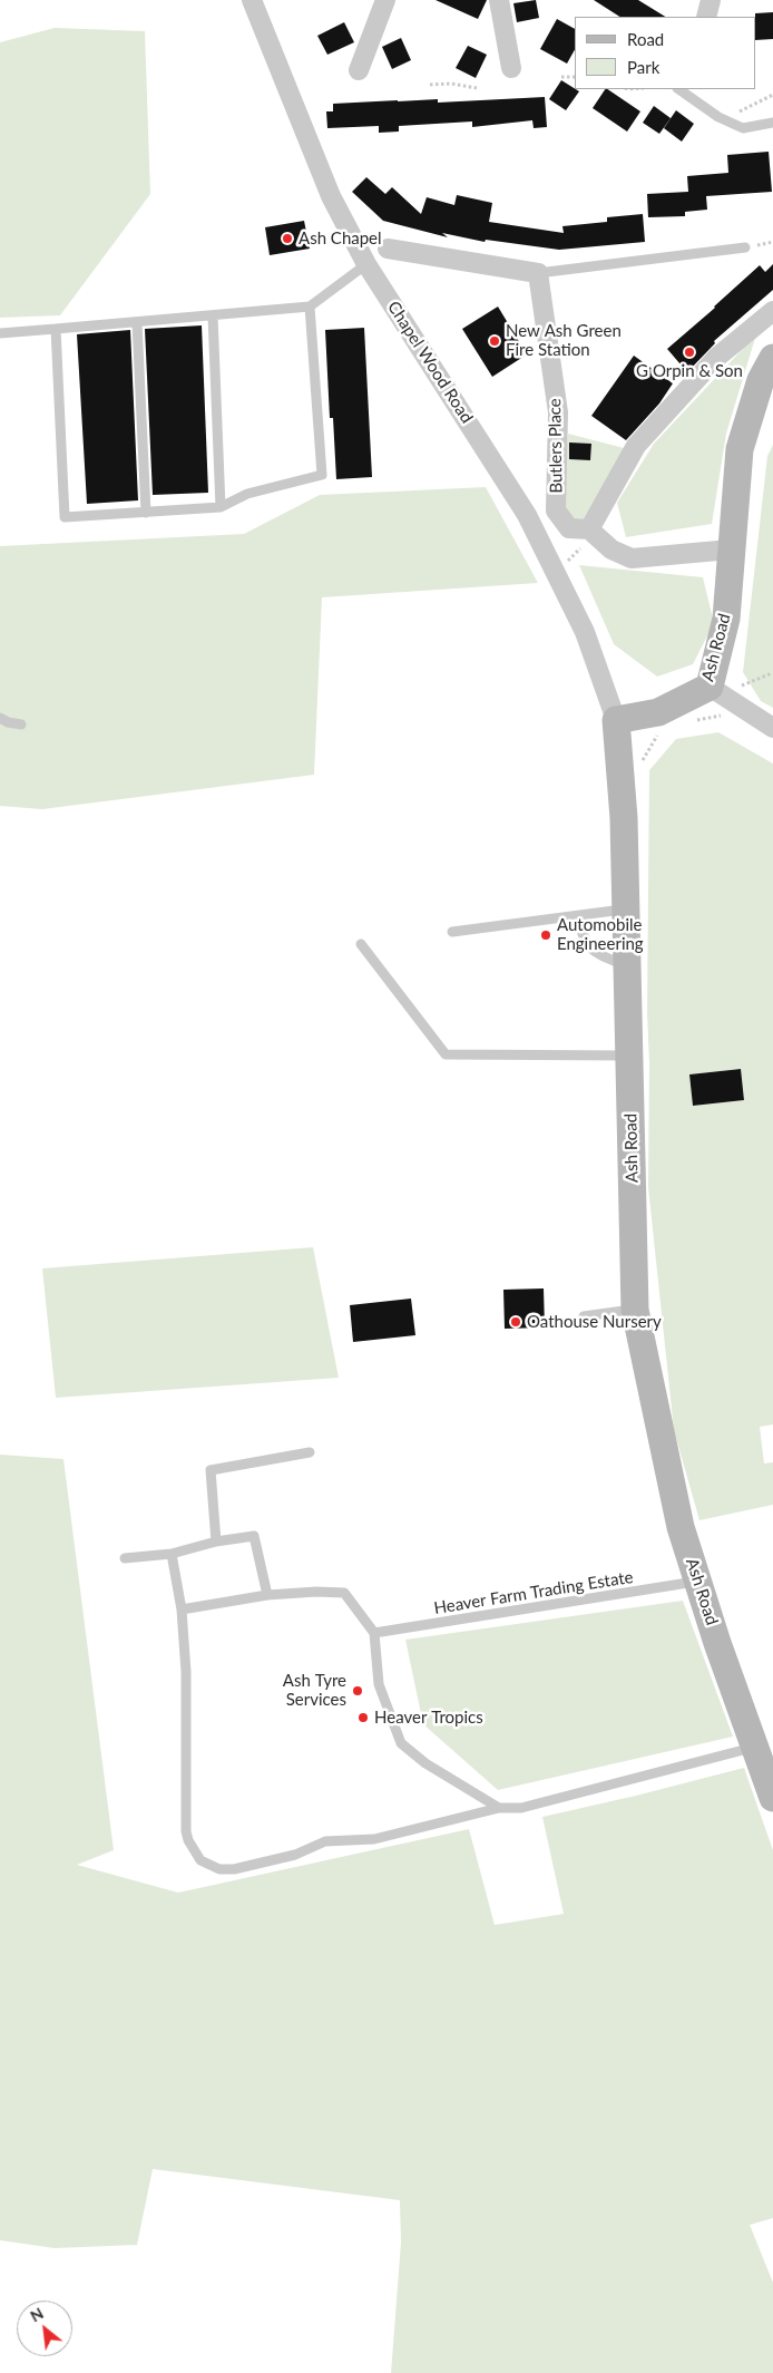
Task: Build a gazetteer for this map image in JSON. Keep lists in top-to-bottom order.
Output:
{
  "streets": {
    "street": ["Chapel Wood Road", "Butlers Place", "Ash Road"],
    "lane": ["Heaver Farm Trading Estate"]
  },
  "crossings": [
    ["Chapel Wood Road", "Ash Road"],
    ["Ash Road", "Heaver Farm Trading Estate"]
  ],
  "places": [
    "Ash Chapel",
    "New Ash Green Fire Station",
    "G Orpin & Son",
    "Automobile Engineering",
    "Oathouse Nursery",
    "Ash Tyre Services",
    "Heaver Tropics"
  ],
  "legend": ["Road", "Park"],
  "north": "top left"
}
